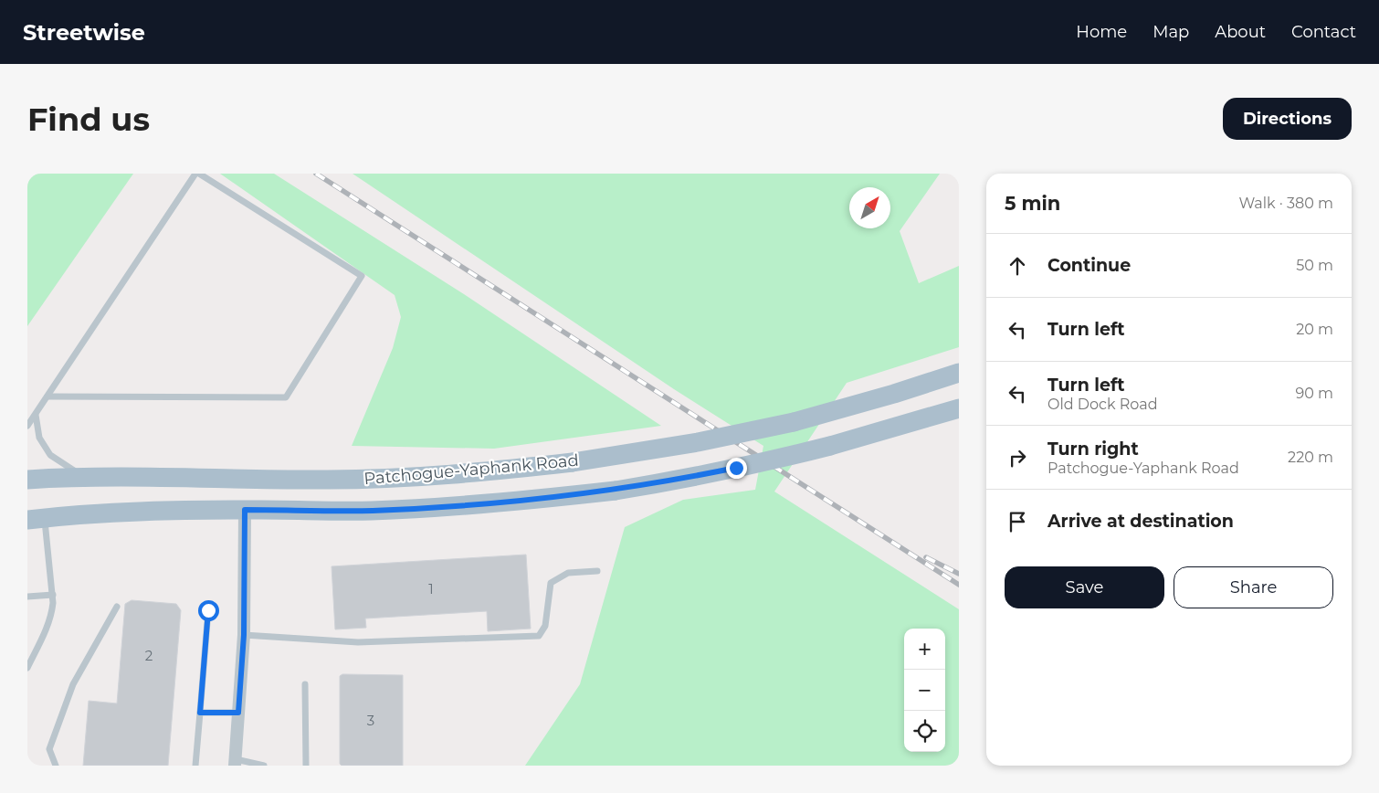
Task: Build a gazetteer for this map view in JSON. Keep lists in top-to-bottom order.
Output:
{
  "streets": {
    "main road": ["Patchogue-Yaphank Road"]
  },
  "house_numbers": ["1", "2", "3"],
  "north": "top right",
  "page": {
    "header": "Streetwise",
    "nav": [
      "Home",
      "Map",
      "About",
      "Contact"
    ],
    "buttons": [
      "Directions",
      ["Save", "Share"]
    ],
    "title": "Find us",
    "heading": ["5 min", "Walk · 380 m"],
    "list": [
      ["Continue", "50 m"],
      ["Turn left", "20 m"],
      ["Turn left", "Old Dock Road", "90 m"],
      ["Turn right", "Patchogue-Yaphank Road", "220 m"],
      "Arrive at destination"
    ],
    "map_buttons": ["+", "−"]
  }
}
